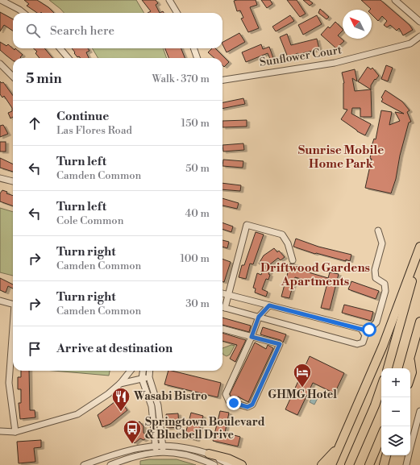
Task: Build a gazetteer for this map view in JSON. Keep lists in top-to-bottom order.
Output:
{
  "streets": {
    "street": ["Sunflower Court"]
  },
  "districts": ["Sunrise Mobile Home Park", "Driftwood Gardens Apartments"],
  "places": {
    "hotel": ["GHMG Hotel"],
    "restaurant": ["Wasabi Bistro"],
    "bus stop": ["Springtown Boulevard & Bluebell Drive"]
  },
  "north": "top left",
  "page": {
    "search": "Search here",
    "heading": ["5 min", "Walk · 370 m"],
    "list": [
      ["Continue", "Las Flores Road", "150 m"],
      ["Turn left", "Camden Common", "50 m"],
      ["Turn left", "Cole Common", "40 m"],
      ["Turn right", "Camden Common", "100 m"],
      ["Turn right", "Camden Common", "30 m"],
      "Arrive at destination"
    ],
    "map_buttons": ["+", "−"]
  }
}
